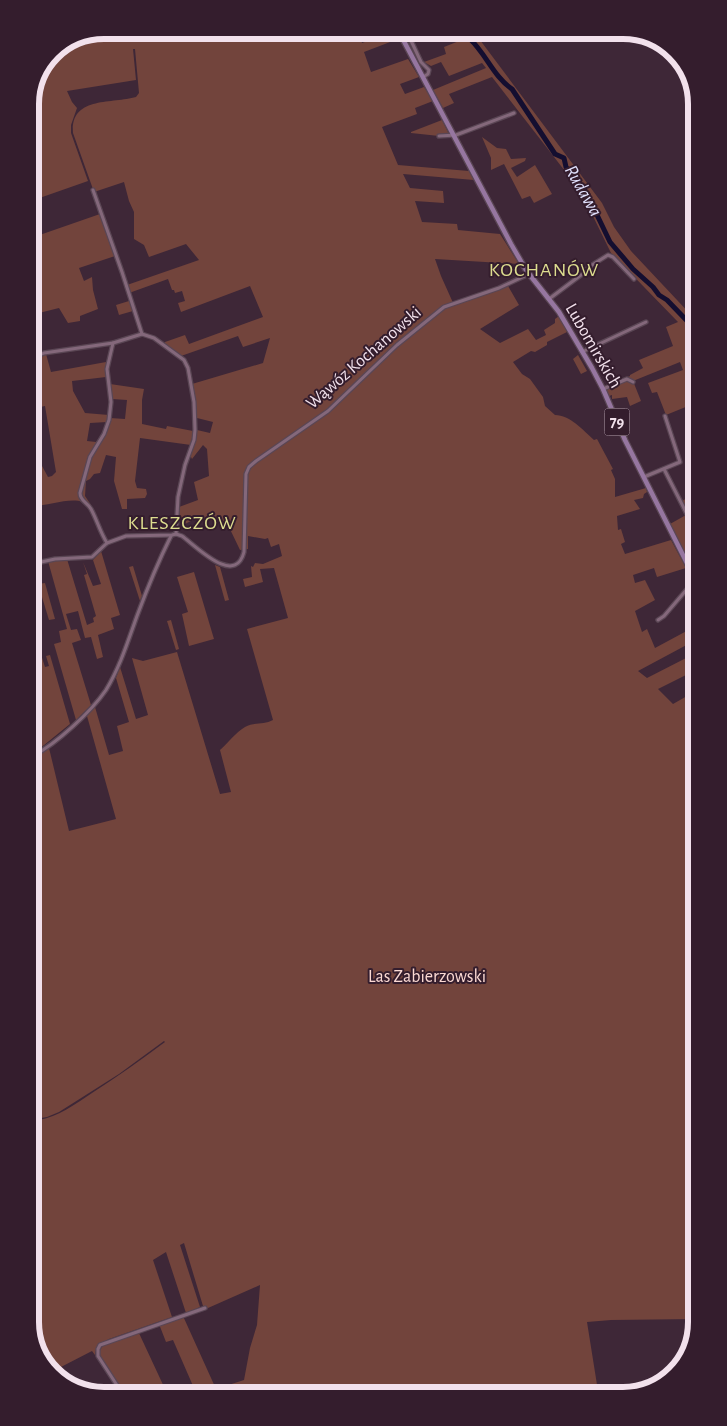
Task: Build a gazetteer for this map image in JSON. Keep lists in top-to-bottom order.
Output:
{
  "streets": {
    "main road": ["Lubomirskich", "79"],
    "street": ["Wąwóz Kochanowski"]
  },
  "crossings": [
    ["Lubomirskich", "Wąwóz Kochanowski"]
  ],
  "districts": ["KOCHANÓW", "KLESZCZÓW"],
  "water": ["Rudawa"],
  "parks": ["Las Zabierzowski"]
}
